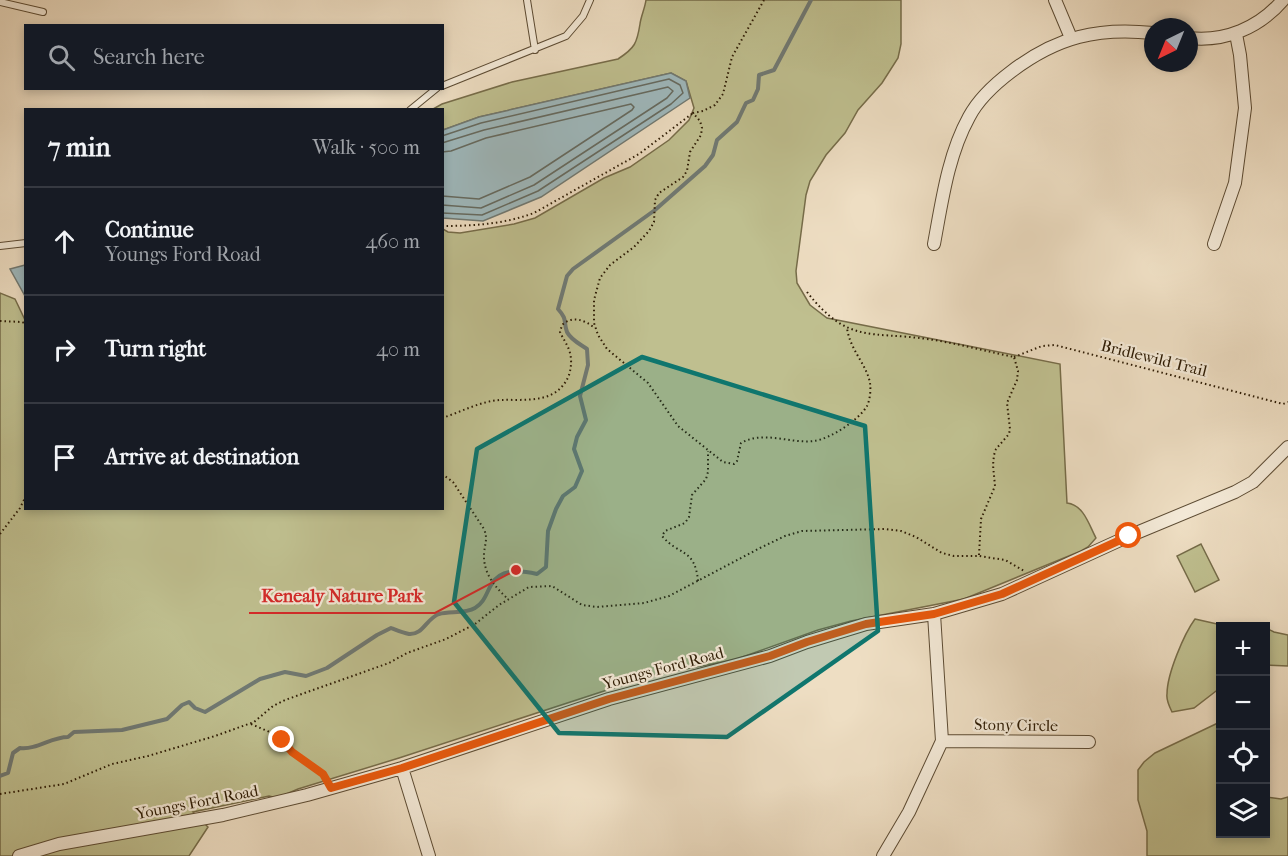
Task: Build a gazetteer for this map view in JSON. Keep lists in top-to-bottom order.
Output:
{
  "streets": {
    "street": ["Youngs Ford Road", "Stony Circle"],
    "path": ["Bridlewild Trail"]
  },
  "places": ["Kenealy Nature Park"],
  "north": "bottom left",
  "page": {
    "search": "Search here",
    "heading": ["7 min", "Walk · 500 m"],
    "list": [
      ["Continue", "Youngs Ford Road", "460 m"],
      ["Turn right", "40 m"],
      "Arrive at destination"
    ],
    "map_buttons": ["+", "−"]
  }
}
